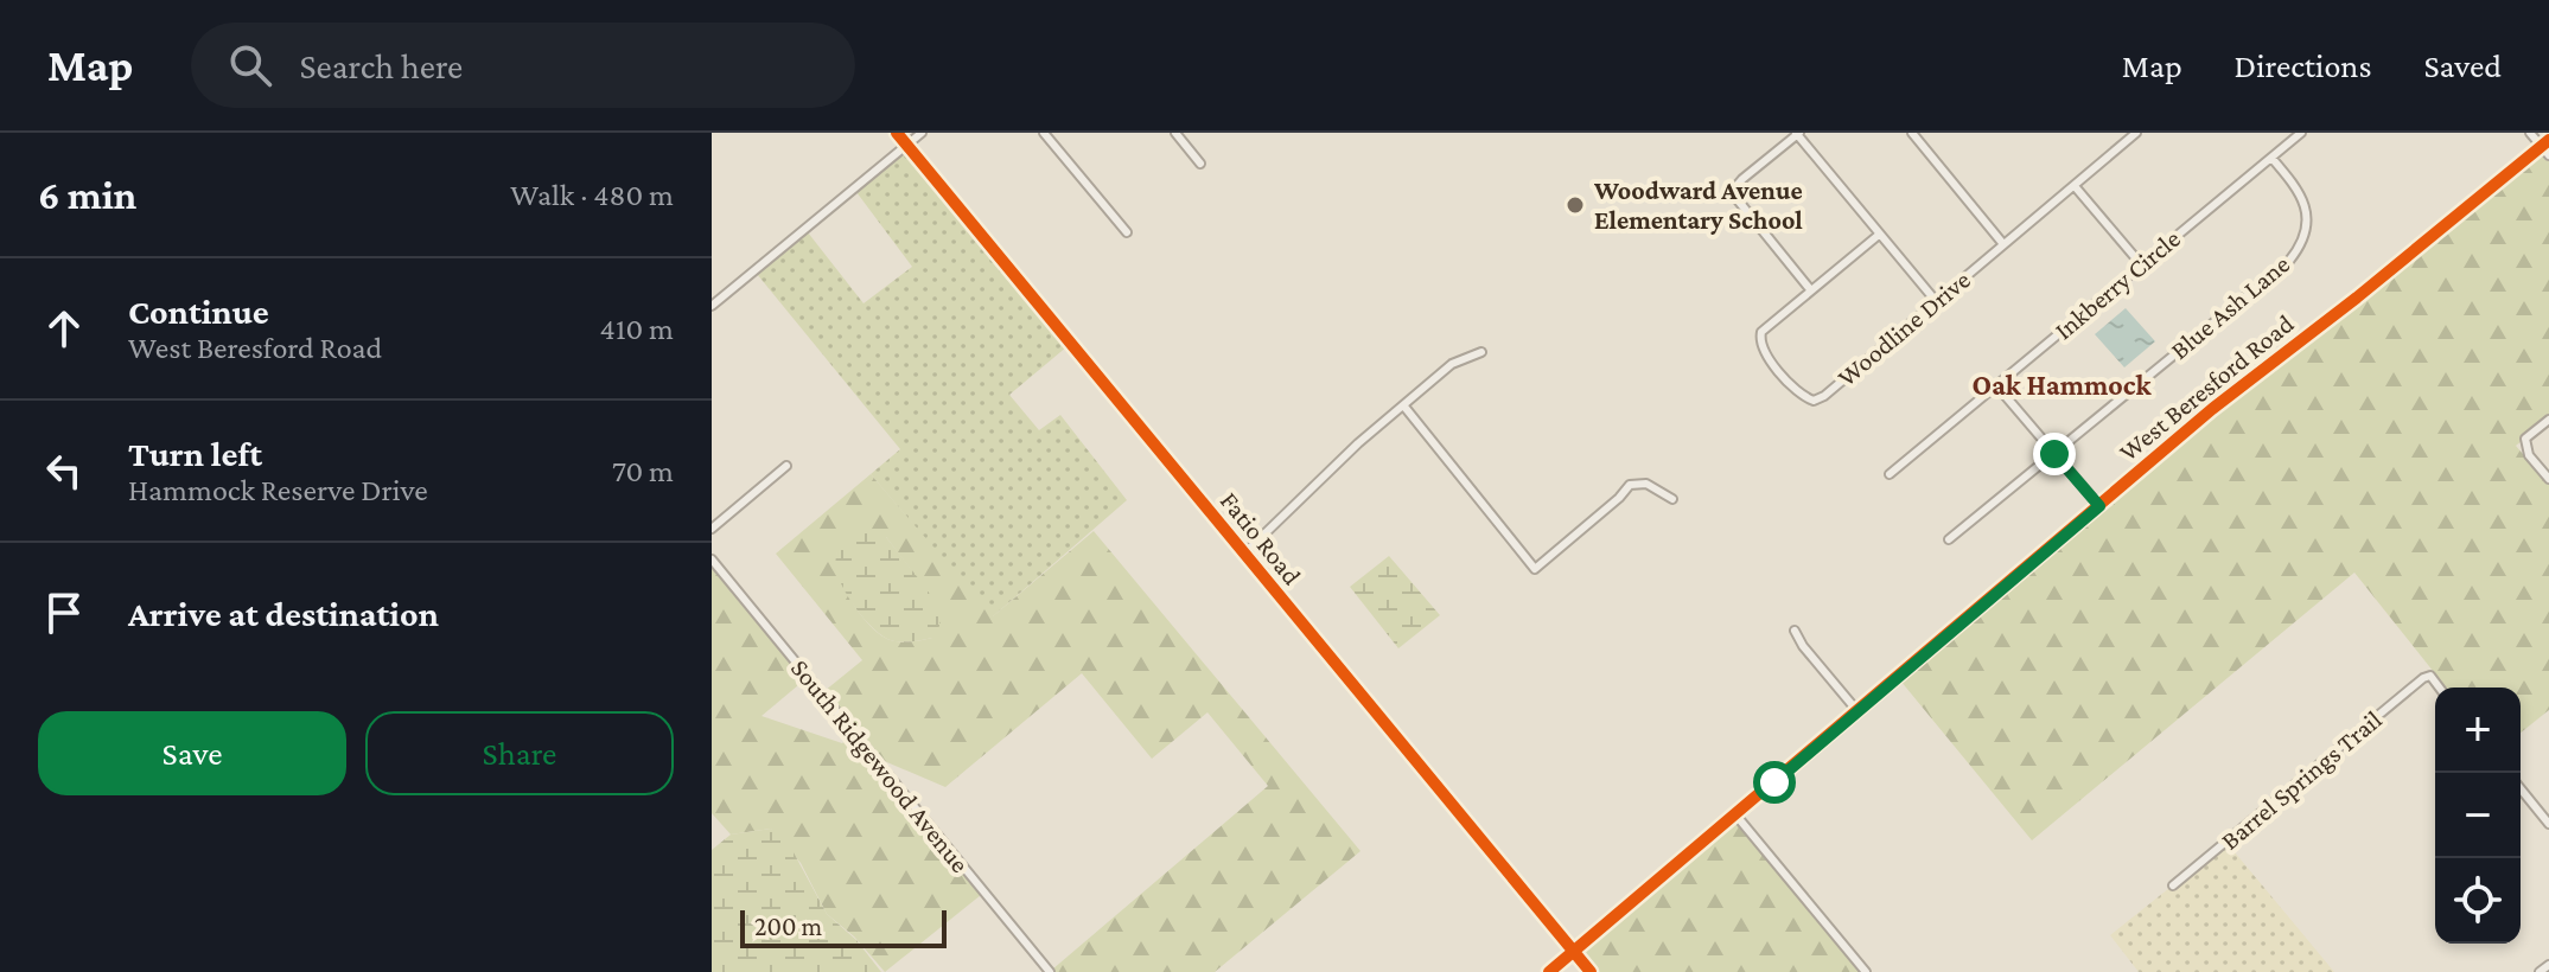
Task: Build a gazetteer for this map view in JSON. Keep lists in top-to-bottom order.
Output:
{
  "streets": {
    "street": [
      "Inkberry Circle",
      "Blue Ash Lane",
      "Woodline Drive",
      "West Beresford Road",
      "Fatio Road",
      "South Ridgewood Avenue",
      "Barrel Springs Trail"
    ]
  },
  "crossings": [
    ["Inkberry Circle", "Blue Ash Lane"],
    ["West Beresford Road", "Fatio Road"]
  ],
  "districts": ["Oak Hammock"],
  "places": ["Woodward Avenue Elementary School"],
  "scale_bar": "200 m",
  "page": {
    "header": "Map",
    "search": "Search here",
    "nav": ["Map", "Directions", "Saved"],
    "heading": ["6 min", "Walk · 480 m"],
    "list": [
      ["Continue", "West Beresford Road", "410 m"],
      ["Turn left", "Hammock Reserve Drive", "70 m"],
      "Arrive at destination"
    ],
    "buttons": ["Save", "Share"],
    "map_buttons": ["+", "−"],
    "scale": "200 m"
  }
}
